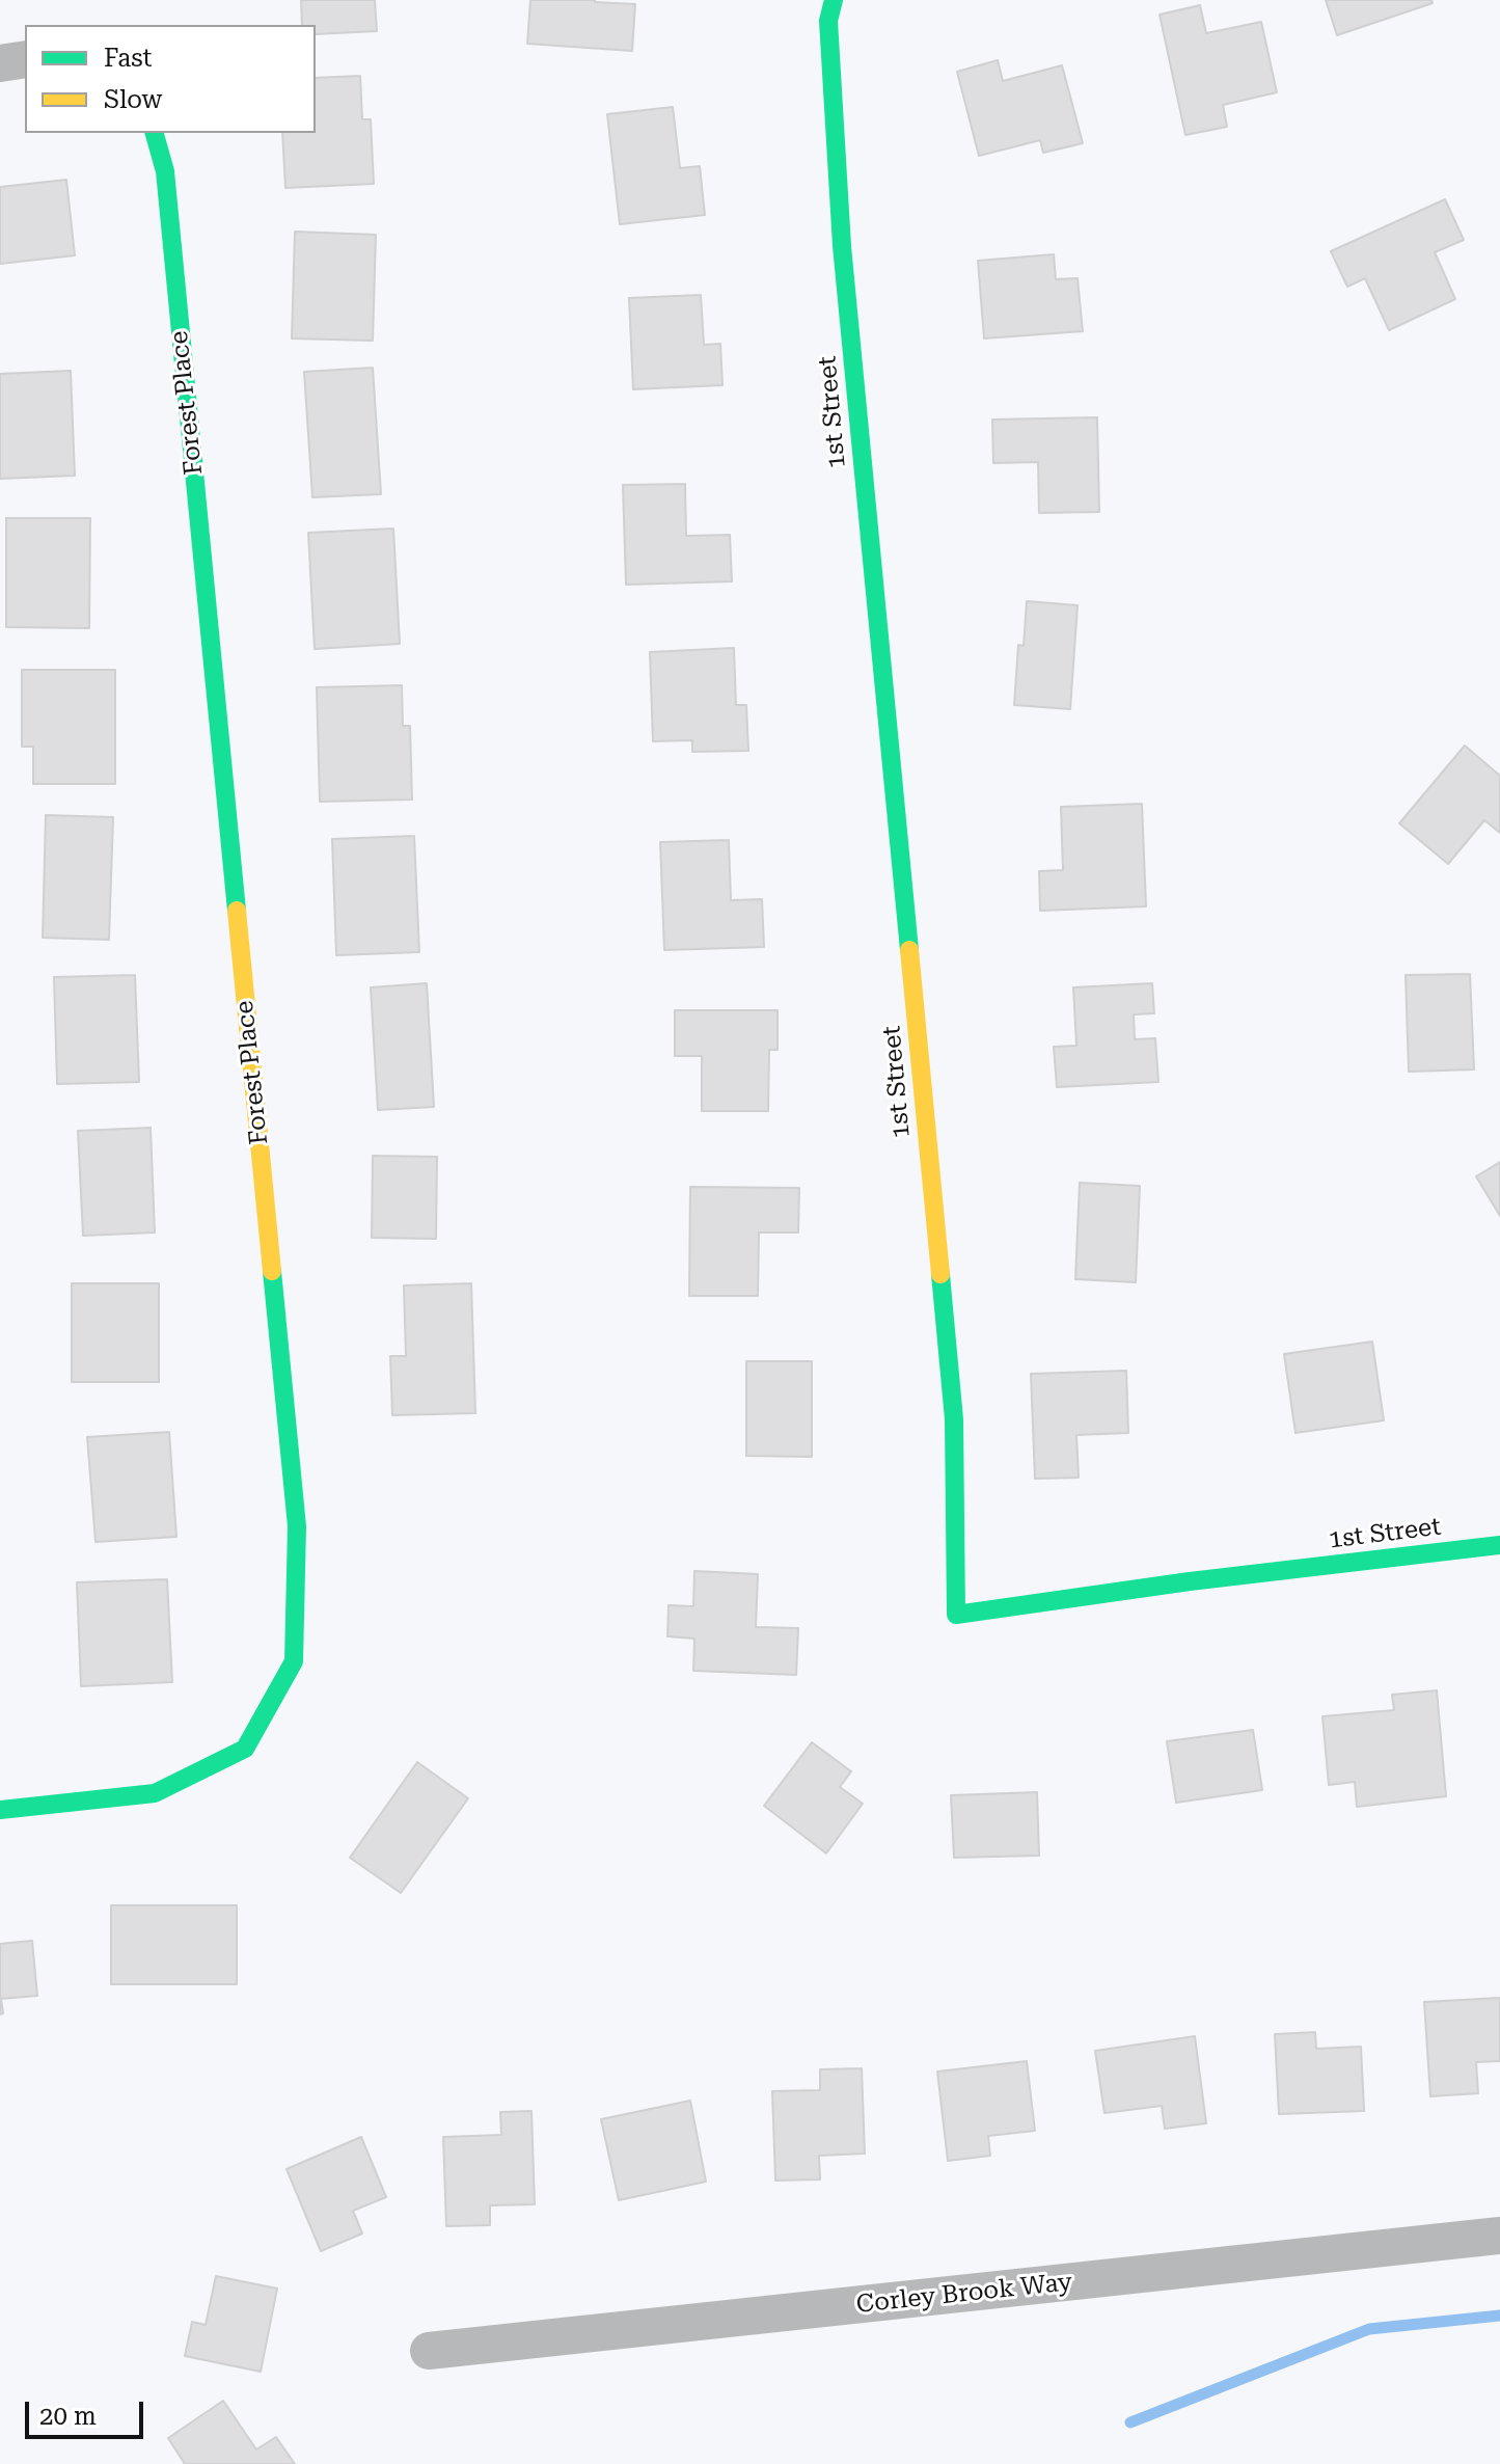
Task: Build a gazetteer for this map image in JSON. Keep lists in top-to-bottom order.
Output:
{
  "streets": {
    "street": ["Forest Place", "1st Street", "Corley Brook Way"]
  },
  "legend": ["Fast", "Slow"],
  "scale_bar": "20 m"
}
